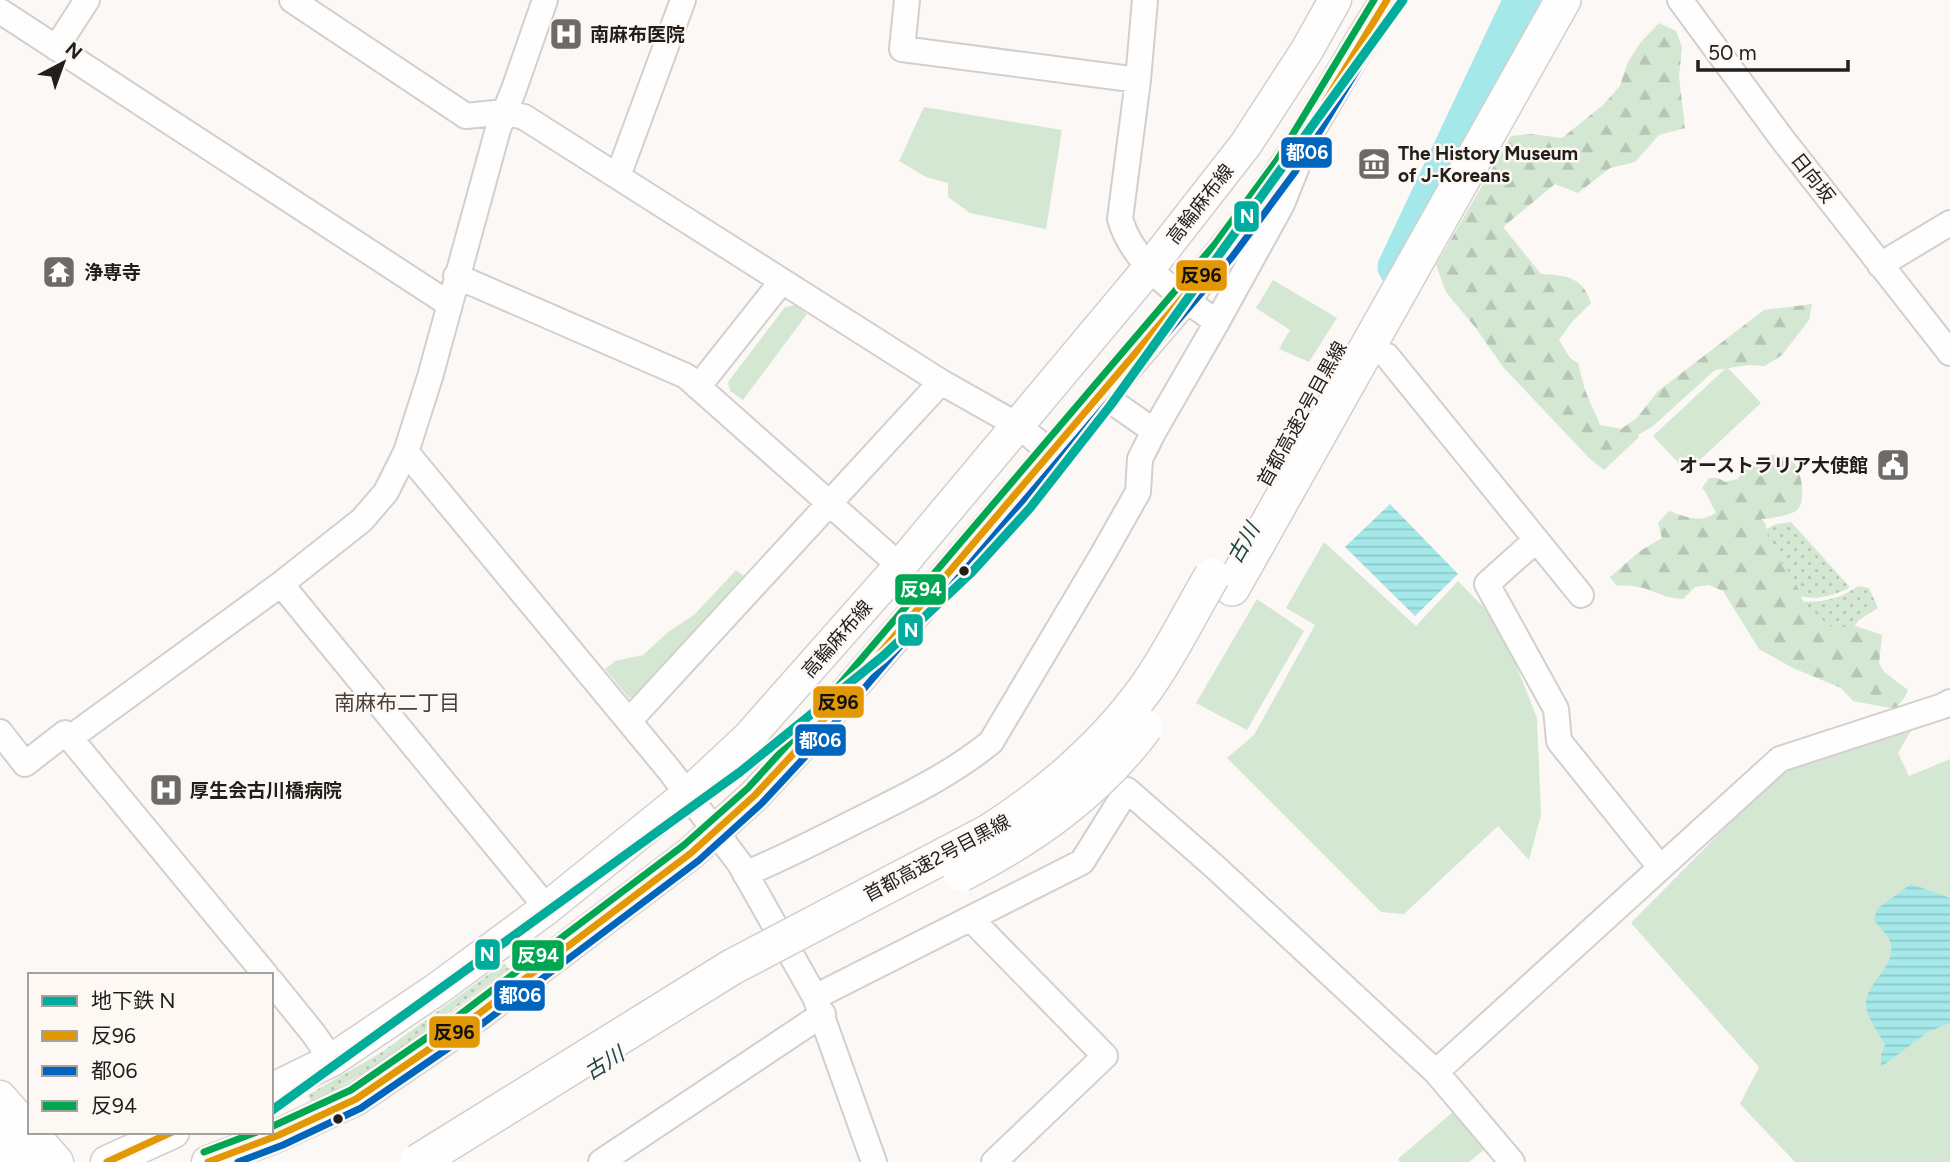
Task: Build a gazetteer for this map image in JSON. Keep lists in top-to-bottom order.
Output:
{
  "streets": {
    "highway": ["首都高速2号目黒線"],
    "main road": ["高輪麻布線"],
    "street": ["日向坂"]
  },
  "districts": ["南麻布二丁目"],
  "water": ["古川"],
  "places": {
    "hospital": ["南麻布医院", "厚生会古川橋病院"],
    "museum": ["The History Museum of J-Koreans"],
    "temple": ["浄専寺"],
    "public building": ["オーストラリア大使館"]
  },
  "lines": [
    "metro line N",
    "transit line 反96",
    "transit line 反94",
    "transit line 都06"
  ],
  "legend": [
    "地下鉄 N",
    "反96",
    "都06",
    "反94"
  ],
  "scale_bar": "50 m",
  "north": "top right"
}
